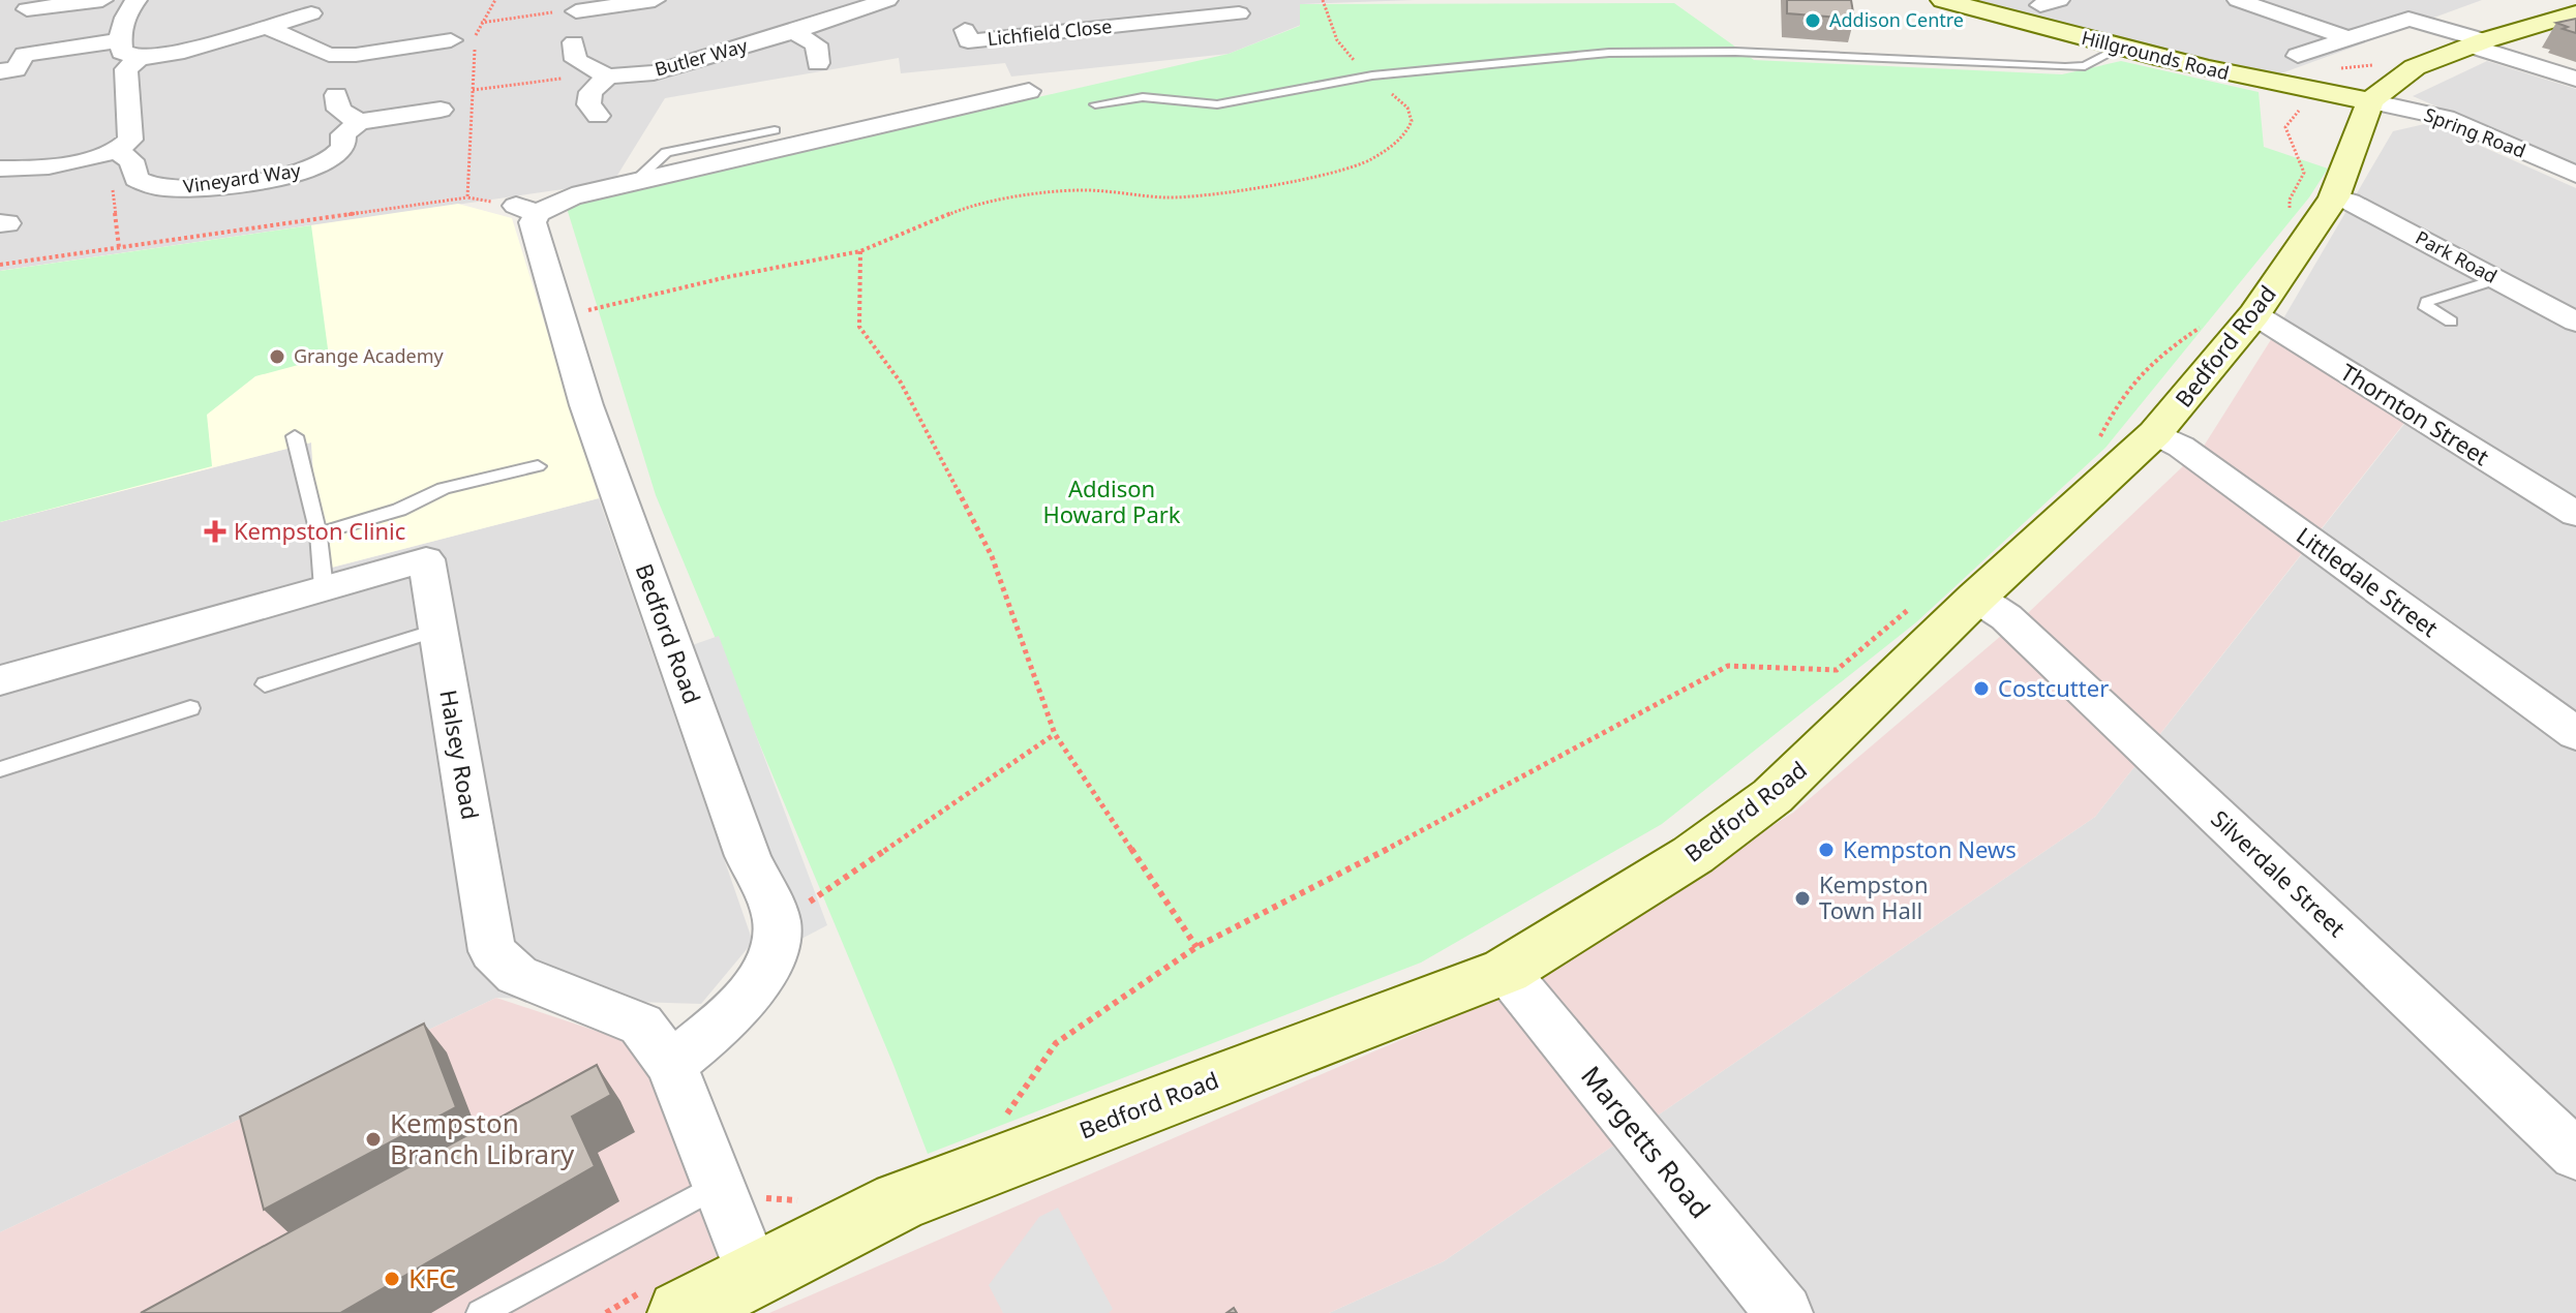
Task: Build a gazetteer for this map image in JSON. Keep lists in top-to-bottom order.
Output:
{
  "streets": {
    "main road": ["Hillgrounds Road", "Bedford Road"],
    "street": [
      "Lichfield Close",
      "Butler Way",
      "Spring Road",
      "Vineyard Way",
      "Park Road",
      "Thornton Street",
      "Littledale Street",
      "Halsey Road",
      "Silverdale Street",
      "Margetts Road"
    ]
  },
  "crossings": [
    ["Hillgrounds Road", "Spring Road"],
    ["Hillgrounds Road", "Bedford Road"],
    ["Spring Road", "Bedford Road"],
    ["Park Road", "Bedford Road"],
    ["Bedford Road", "Thornton Street"],
    ["Bedford Road", "Littledale Street"],
    ["Bedford Road", "Halsey Road"],
    ["Bedford Road", "Silverdale Street"],
    ["Bedford Road", "Margetts Road"]
  ],
  "parks": ["Addison Howard Park"],
  "places": {
    "other": [
      "Addison Centre",
      "Grange Academy",
      "Costcutter",
      "Kempston News",
      "Kempston Town Hall",
      "Kempston Branch Library",
      "KFC"
    ],
    "health": ["Kempston Clinic"]
  }
}
